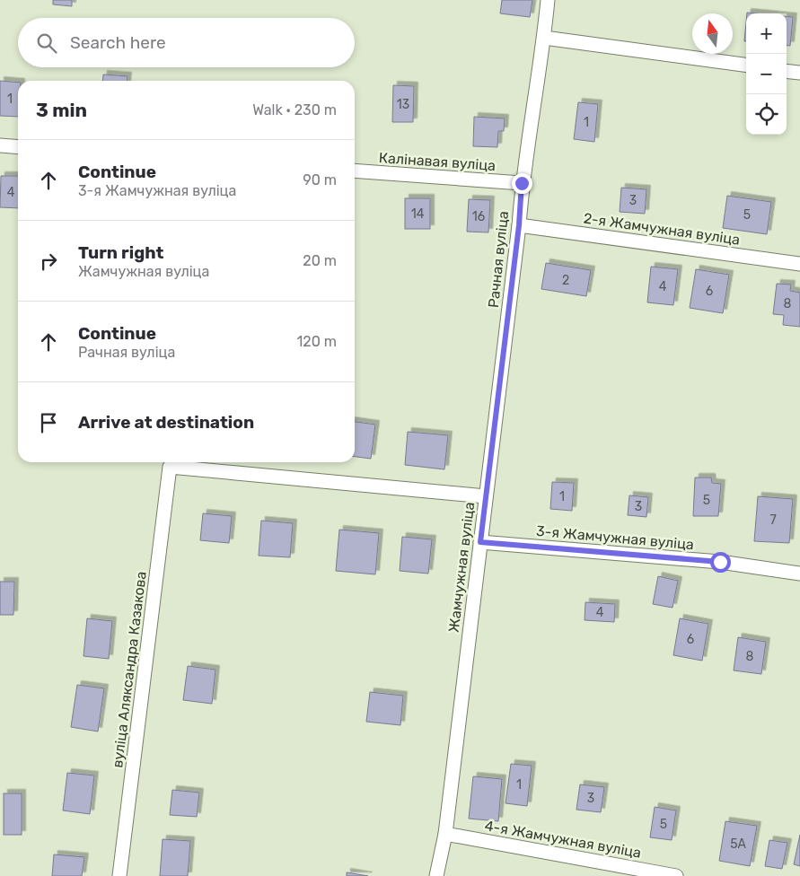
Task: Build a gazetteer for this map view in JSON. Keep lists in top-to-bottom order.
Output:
{
  "streets": {
    "street": [
      "Калінавая вуліца",
      "2-я Жамчужная вуліца",
      "Рачная вуліца",
      "3-я Жамчужная вуліца",
      "Жамчужная вуліца",
      "вуліца Аляксандра Казакова",
      "4-я Жамчужная вуліца"
    ]
  },
  "crossings": [
    ["Калінавая вуліца", "Рачная вуліца"],
    ["2-я Жамчужная вуліца", "Рачная вуліца"],
    ["Рачная вуліца", "Жамчужная вуліца"],
    ["3-я Жамчужная вуліца", "Жамчужная вуліца"],
    ["Жамчужная вуліца", "вуліца Аляксандра Казакова"],
    ["Жамчужная вуліца", "4-я Жамчужная вуліца"]
  ],
  "house_numbers": [
    "1",
    "13",
    "1",
    "4",
    "3",
    "14",
    "5",
    "16",
    "2",
    "4",
    "6",
    "8",
    "1",
    "5",
    "3",
    "7",
    "4",
    "6",
    "8",
    "1",
    "3",
    "5",
    "5А"
  ],
  "north": "top",
  "page": {
    "map_buttons": ["+", "−"],
    "search": "Search here",
    "heading": ["3 min", "Walk · 230 m"],
    "list": [
      ["Continue", "3-я Жамчужная вуліца", "90 m"],
      ["Turn right", "Жамчужная вуліца", "20 m"],
      ["Continue", "Рачная вуліца", "120 m"],
      "Arrive at destination"
    ]
  }
}
